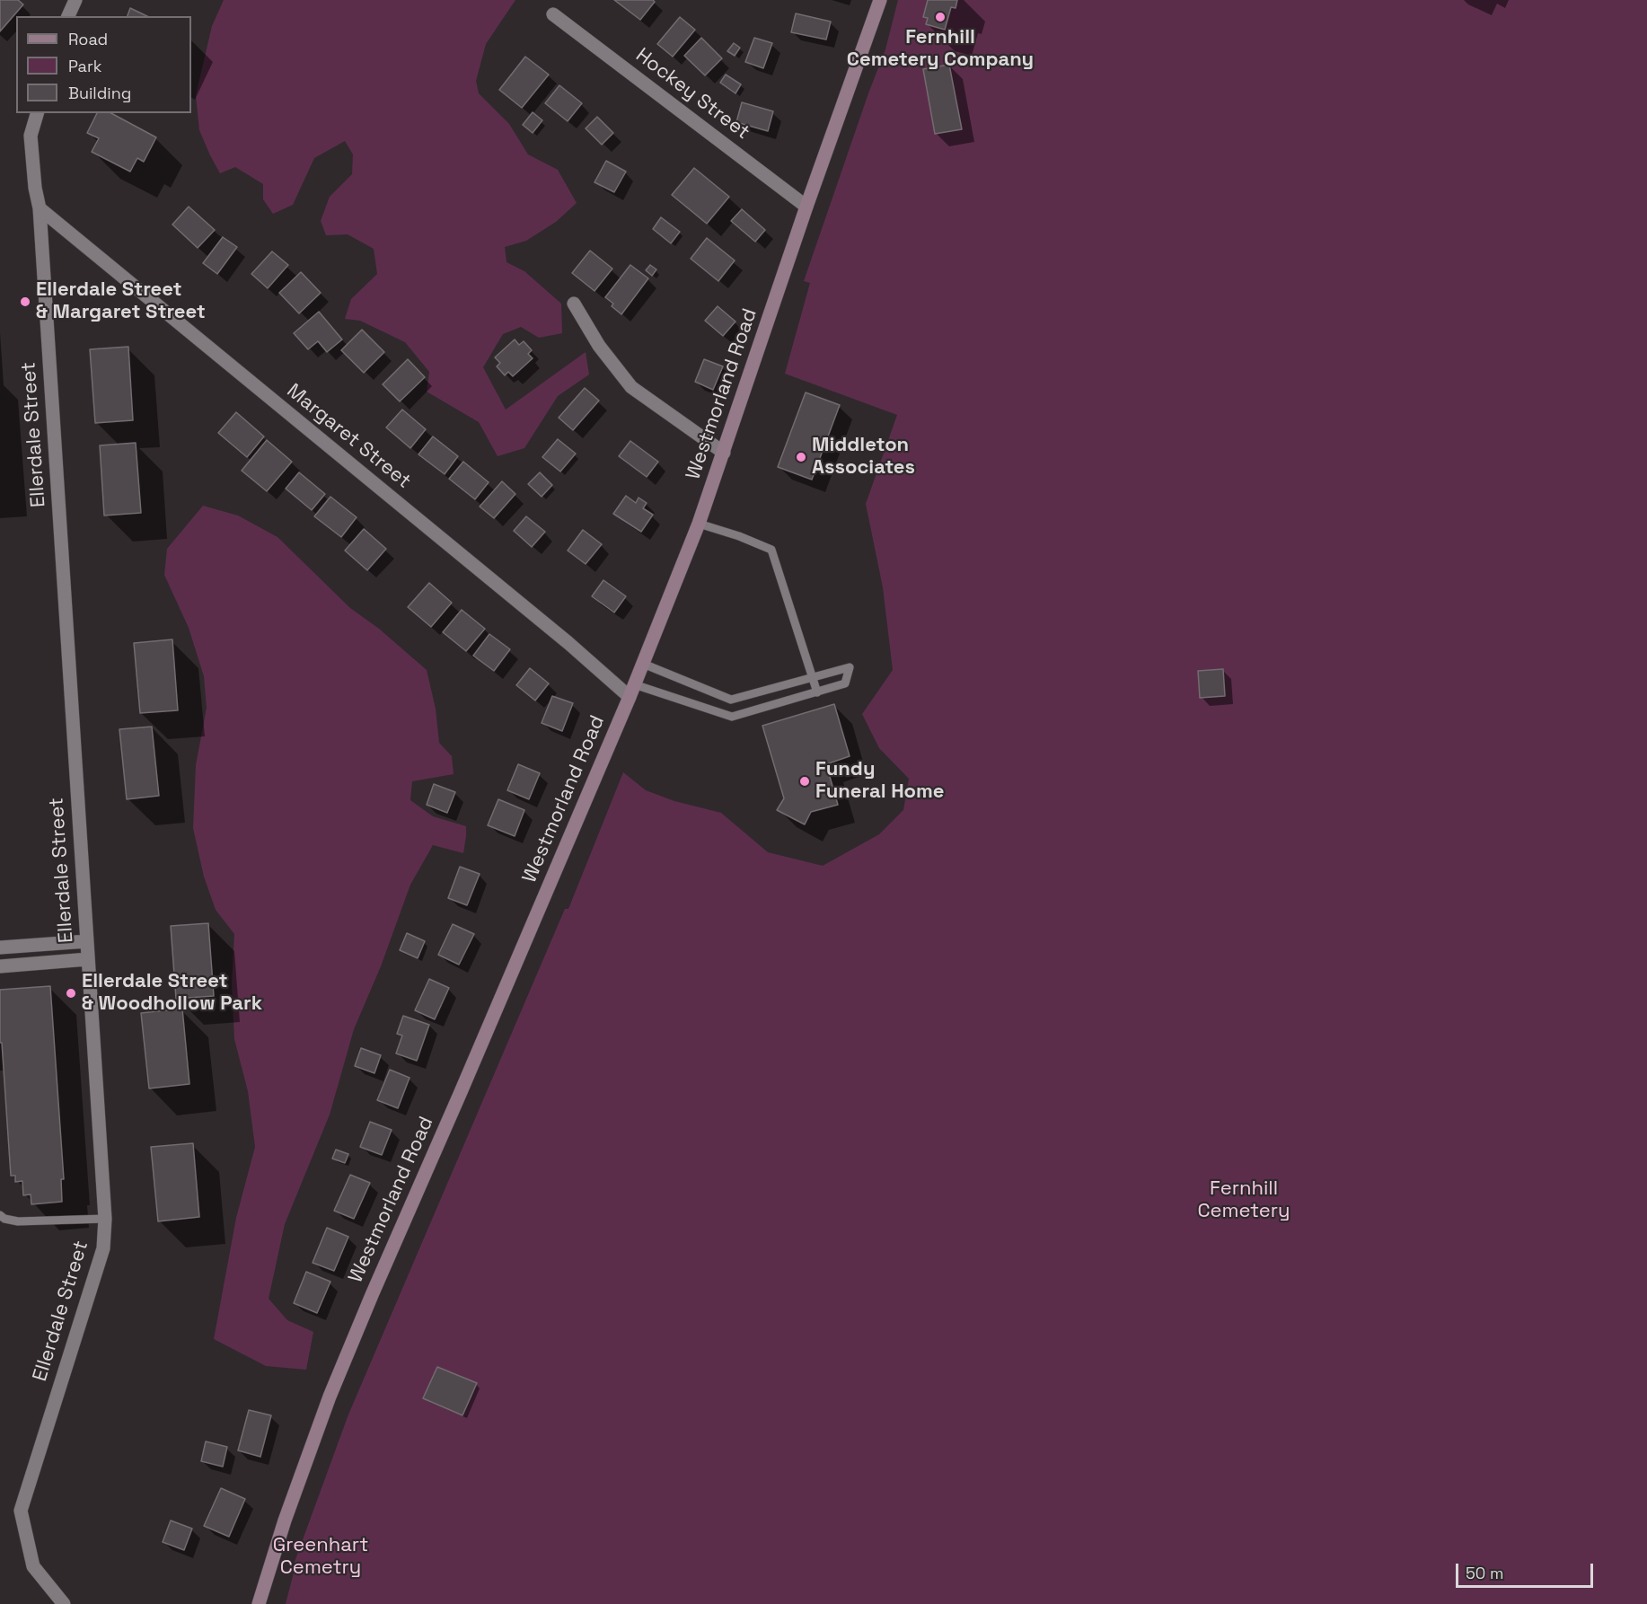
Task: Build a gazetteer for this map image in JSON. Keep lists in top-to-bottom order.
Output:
{
  "streets": {
    "street": [
      "Hockey Street",
      "Westmorland Road",
      "Ellerdale Street",
      "Margaret Street"
    ]
  },
  "crossings": [
    ["Hockey Street", "Westmorland Road"],
    ["Westmorland Road", "Margaret Street"],
    ["Ellerdale Street", "Margaret Street"]
  ],
  "parks": ["Fernhill Cemetery", "Greenhart Cemetry"],
  "places": [
    "Fernhill Cemetery Company",
    "Ellerdale Street & Margaret Street",
    "Middleton Associates",
    "Fundy Funeral Home",
    "Ellerdale Street & Woodhollow Park"
  ],
  "legend": ["Road", "Park", "Building"],
  "scale_bar": "50 m"
}
